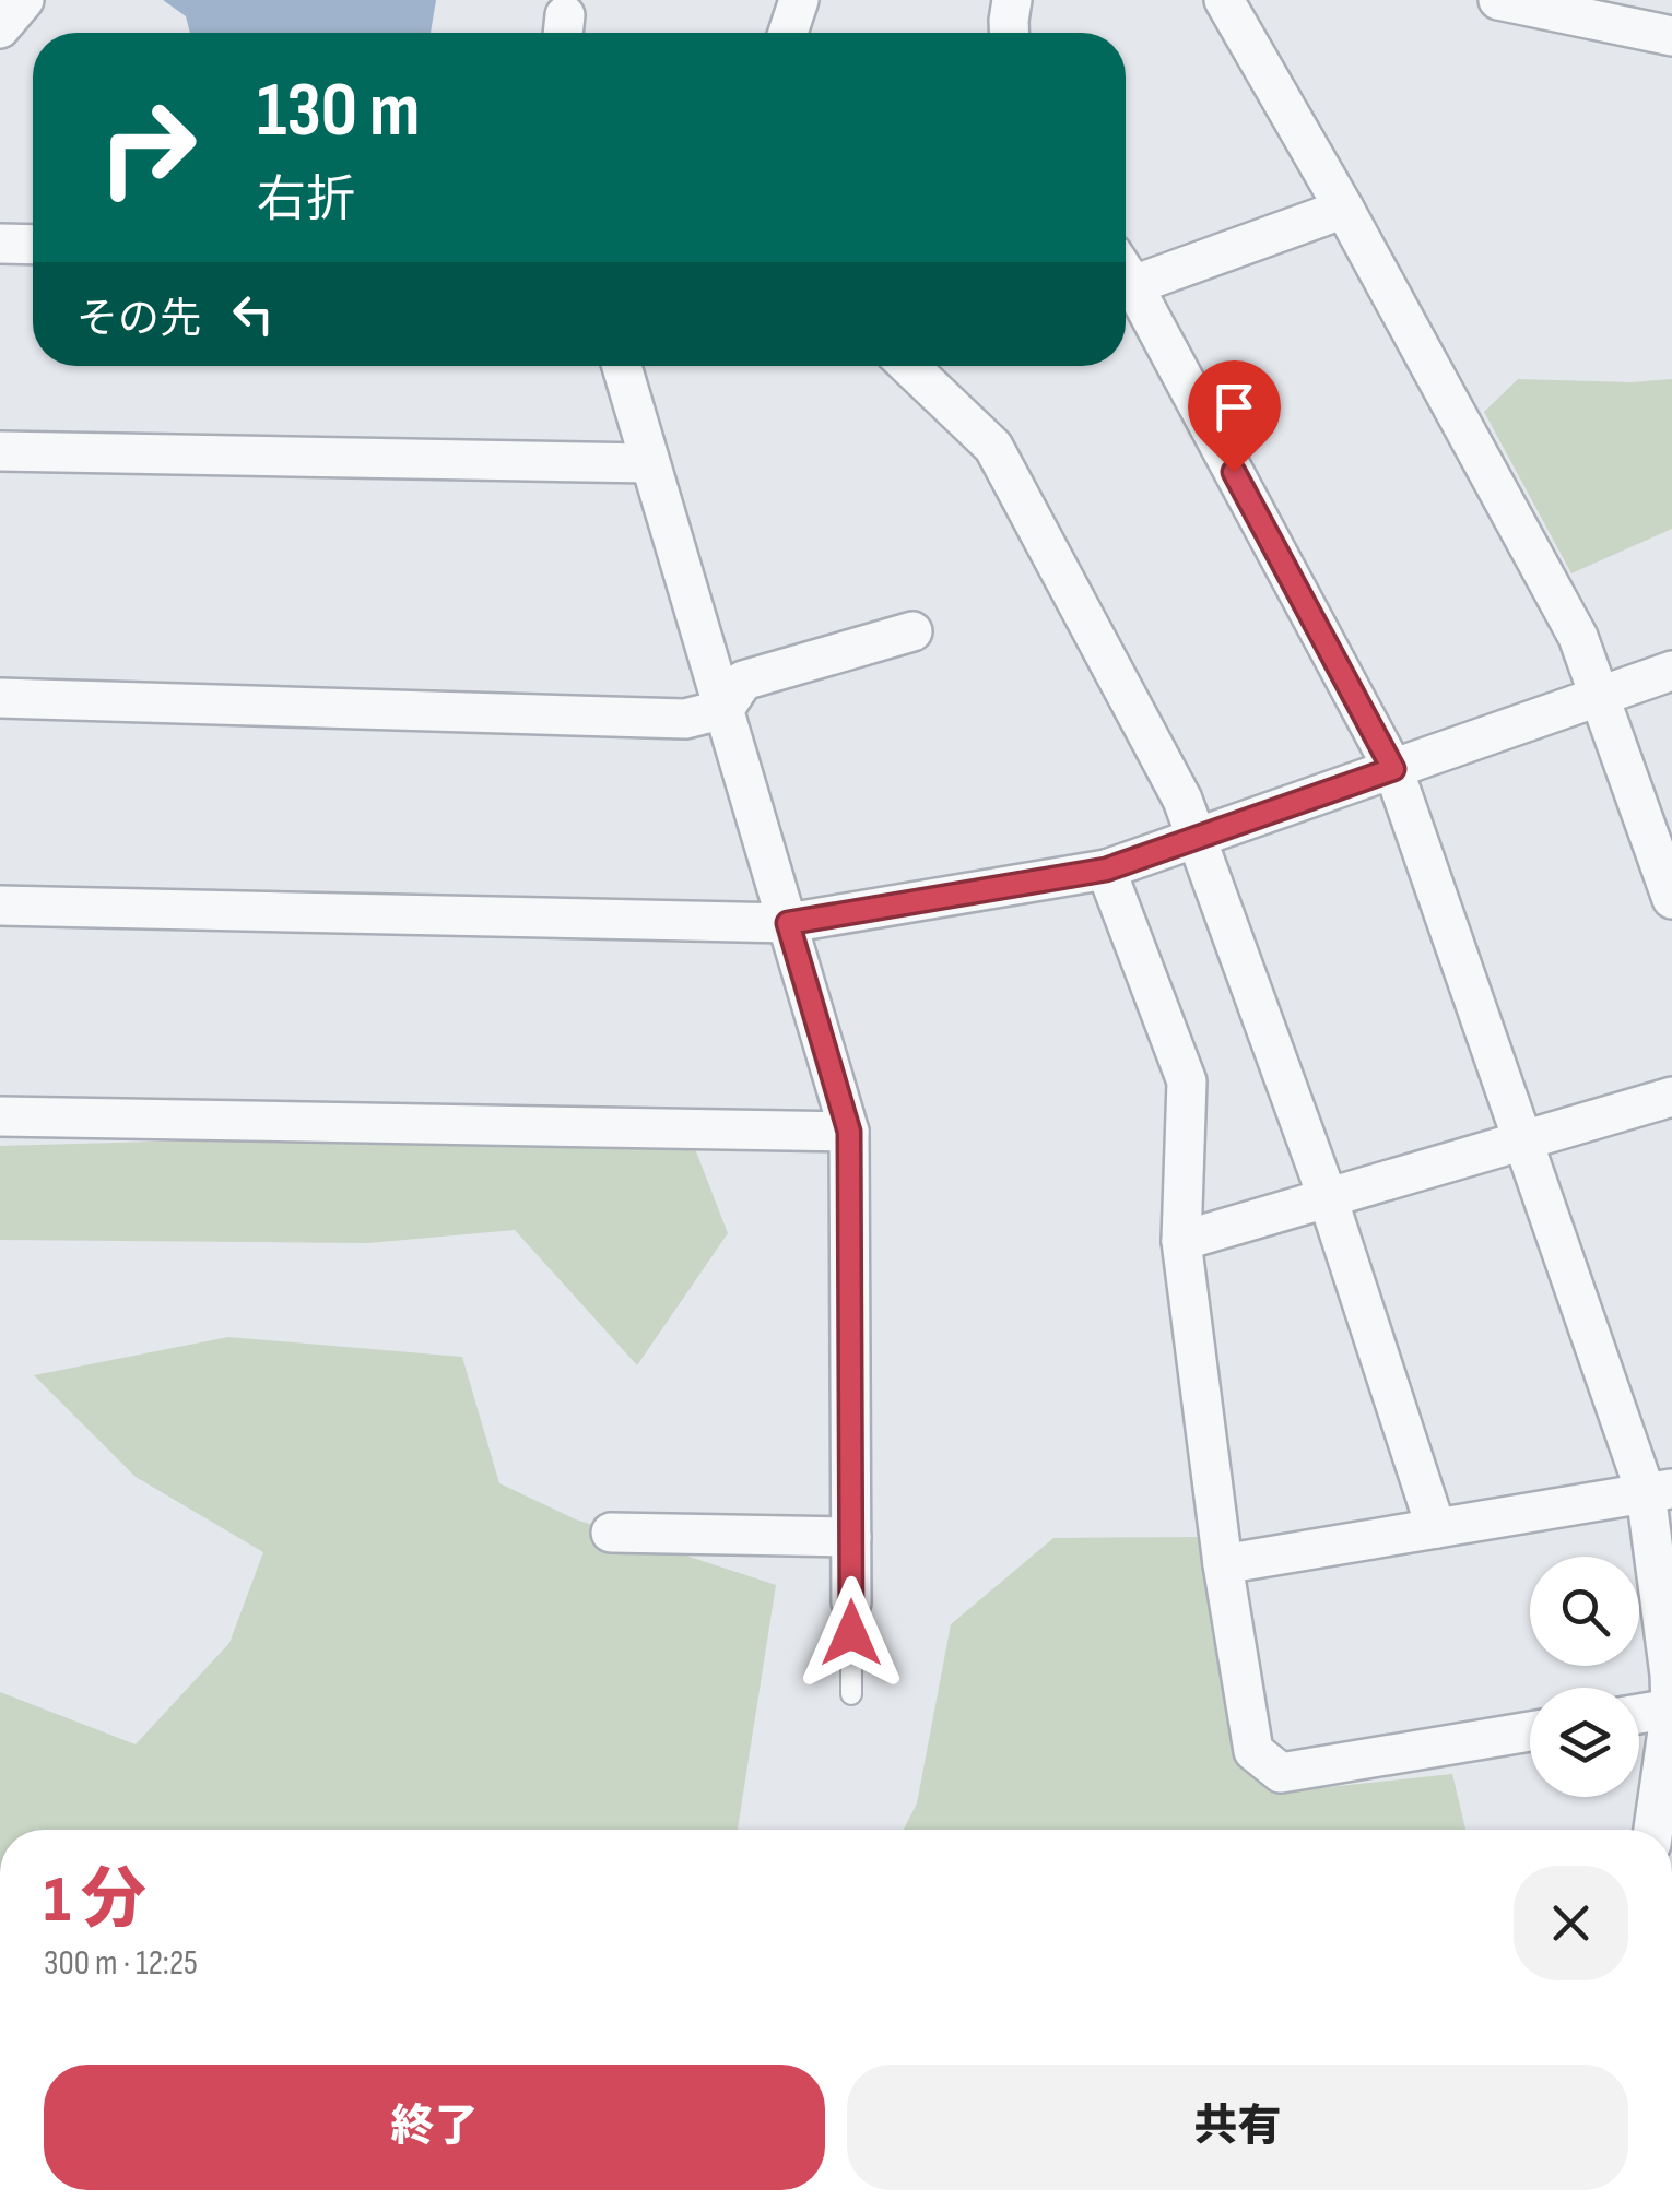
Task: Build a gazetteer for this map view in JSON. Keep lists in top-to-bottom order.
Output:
{
  "page": {
    "turn": ["130 m", "右折"],
    "then": "その先",
    "heading": ["1 分", "300 m · 12:25"],
    "buttons": ["終了", "共有"]
  }
}
